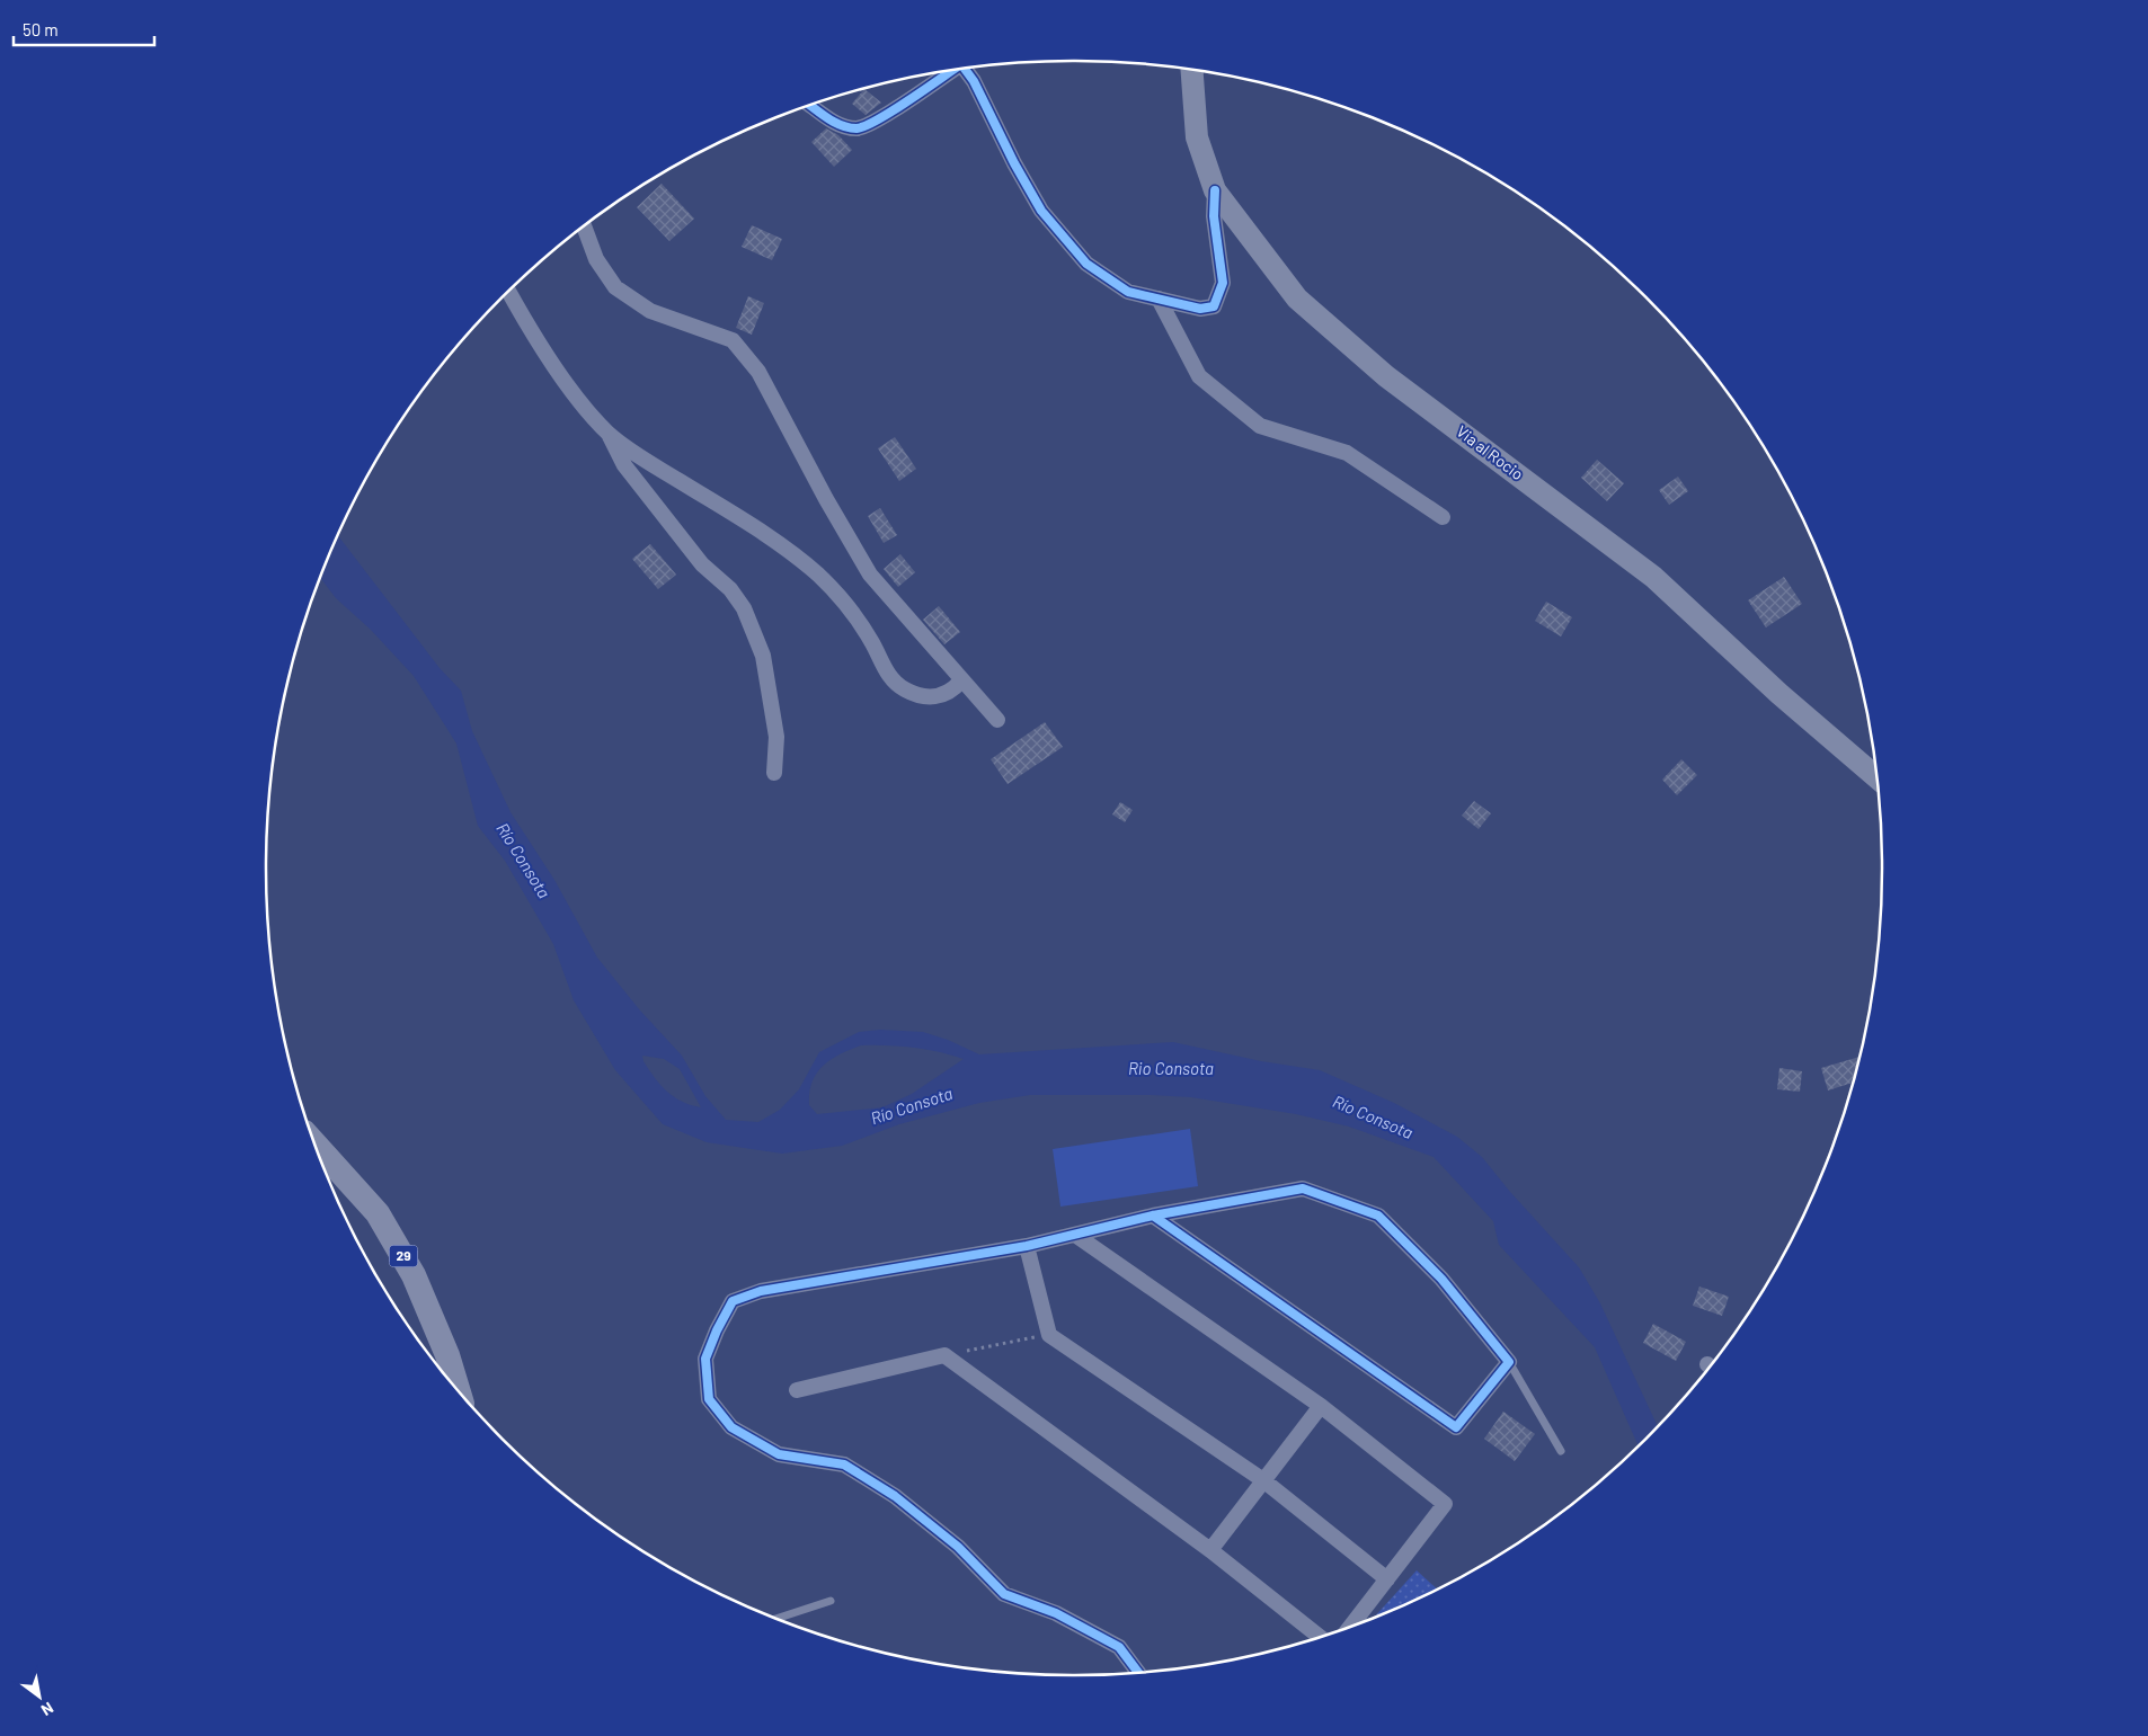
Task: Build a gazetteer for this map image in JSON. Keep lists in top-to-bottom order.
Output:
{
  "streets": {
    "main road": ["Via al Rocio", "29"]
  },
  "water": ["Río Consota", "Rio Consota"],
  "scale_bar": "50 m",
  "north": "bottom right"
}
